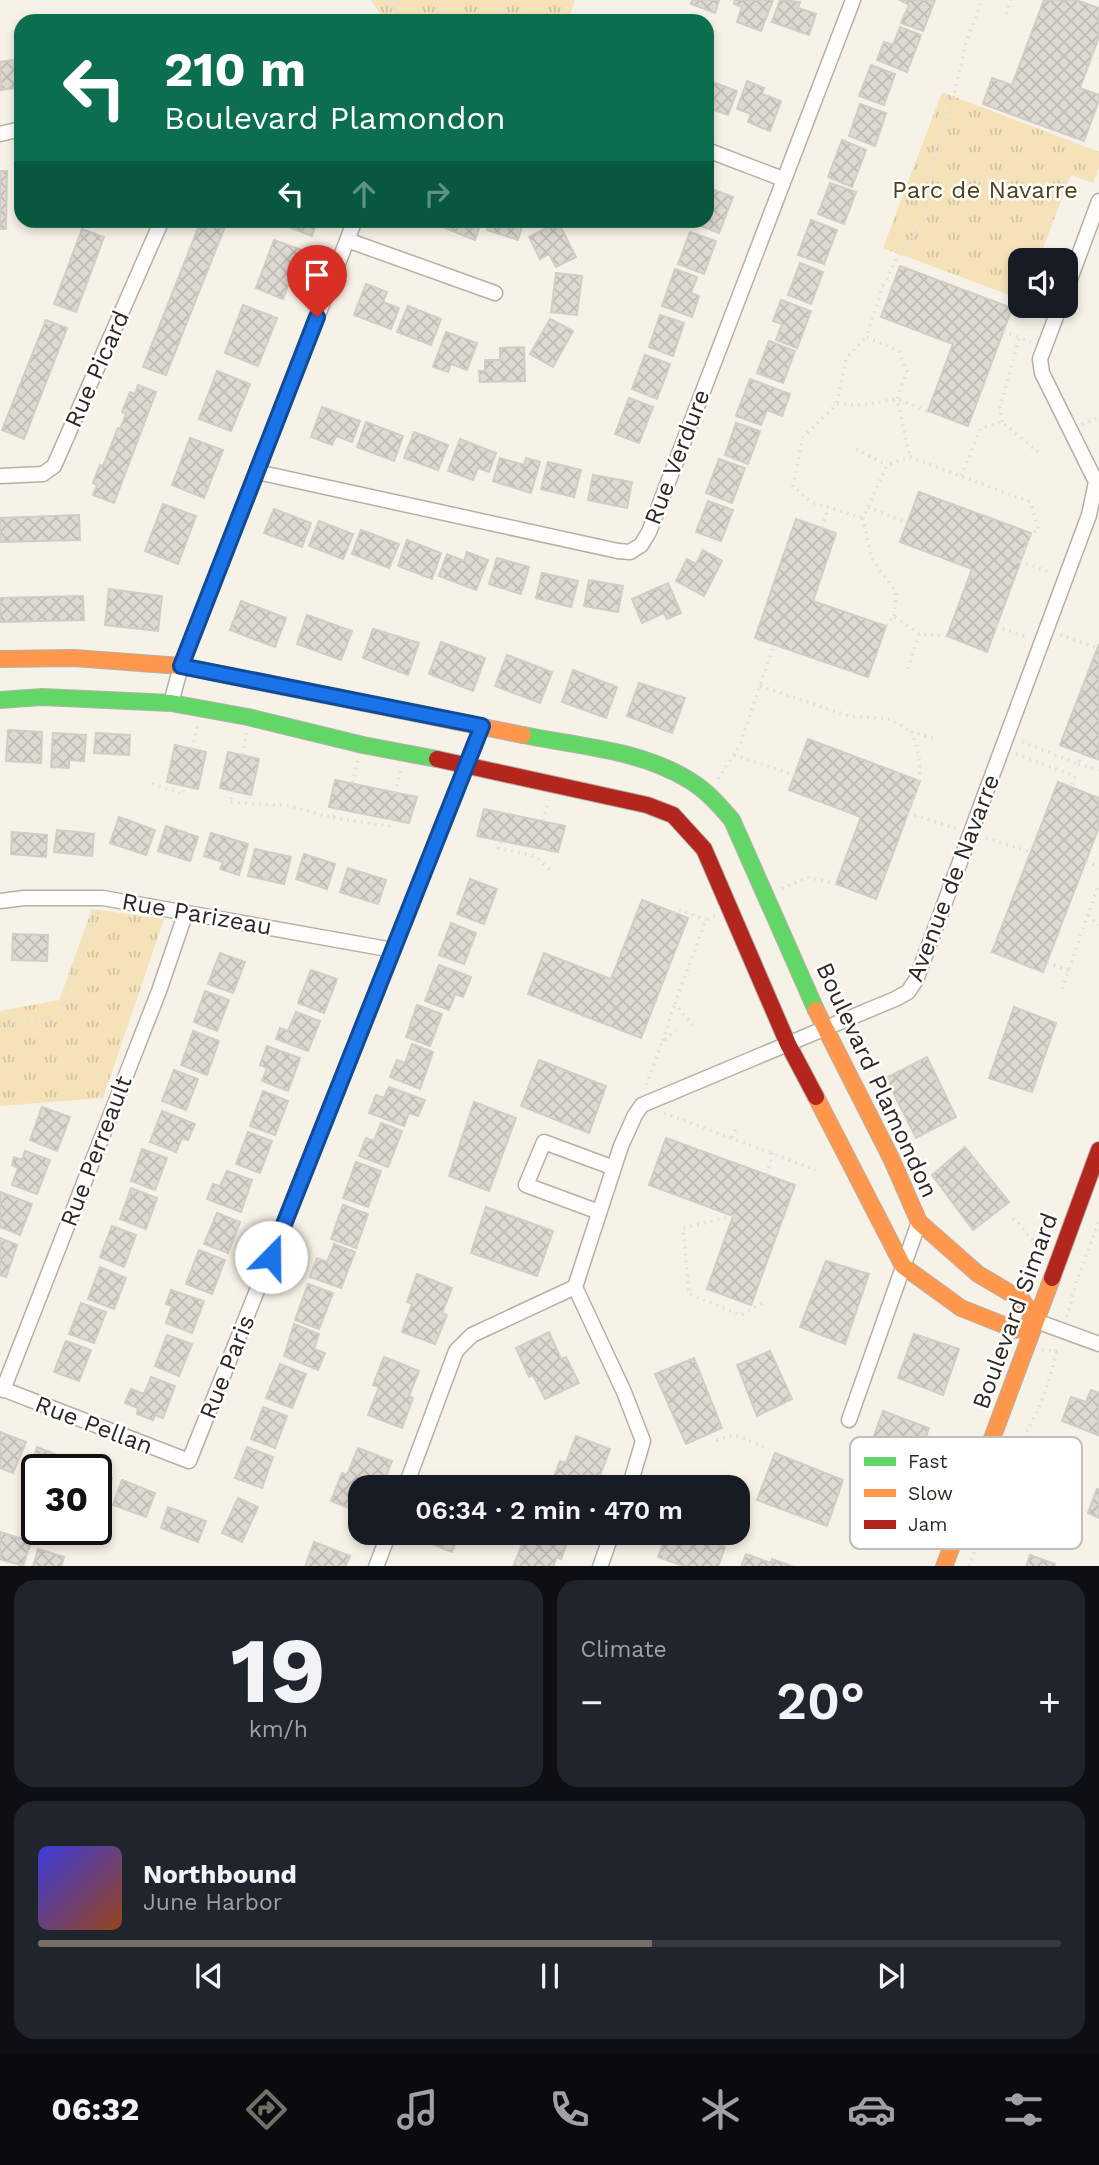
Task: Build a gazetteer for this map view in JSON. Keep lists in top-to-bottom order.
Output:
{
  "streets": {
    "street": [
      "Rue Picard",
      "Rue Verdure",
      "Avenue de Navarre",
      "Rue Parizeau",
      "Boulevard Plamondon",
      "Rue Perreault",
      "Boulevard Simard",
      "Rue Paris",
      "Rue Pellan"
    ]
  },
  "crossings": [
    ["Avenue de Navarre", "Boulevard Plamondon"],
    ["Rue Parizeau", "Rue Perreault"],
    ["Rue Parizeau", "Rue Paris"],
    ["Boulevard Plamondon", "Boulevard Simard"],
    ["Boulevard Plamondon", "Rue Paris"],
    ["Rue Perreault", "Rue Pellan"],
    ["Rue Paris", "Rue Pellan"]
  ],
  "parks": ["Parc de Navarre"],
  "legend": ["Fast", "Slow", "Jam"],
  "page": {
    "turn": ["210 m", "Boulevard Plamondon"],
    "limit": "30",
    "trip": "06:34 · 2 min · 470 m",
    "tile": [
      ["19", "km/h"],
      "Climate"
    ],
    "heat": ["−", "20°", "+"],
    "song": ["Northbound", "June Harbor"],
    "tabs": "06:32"
  }
}
